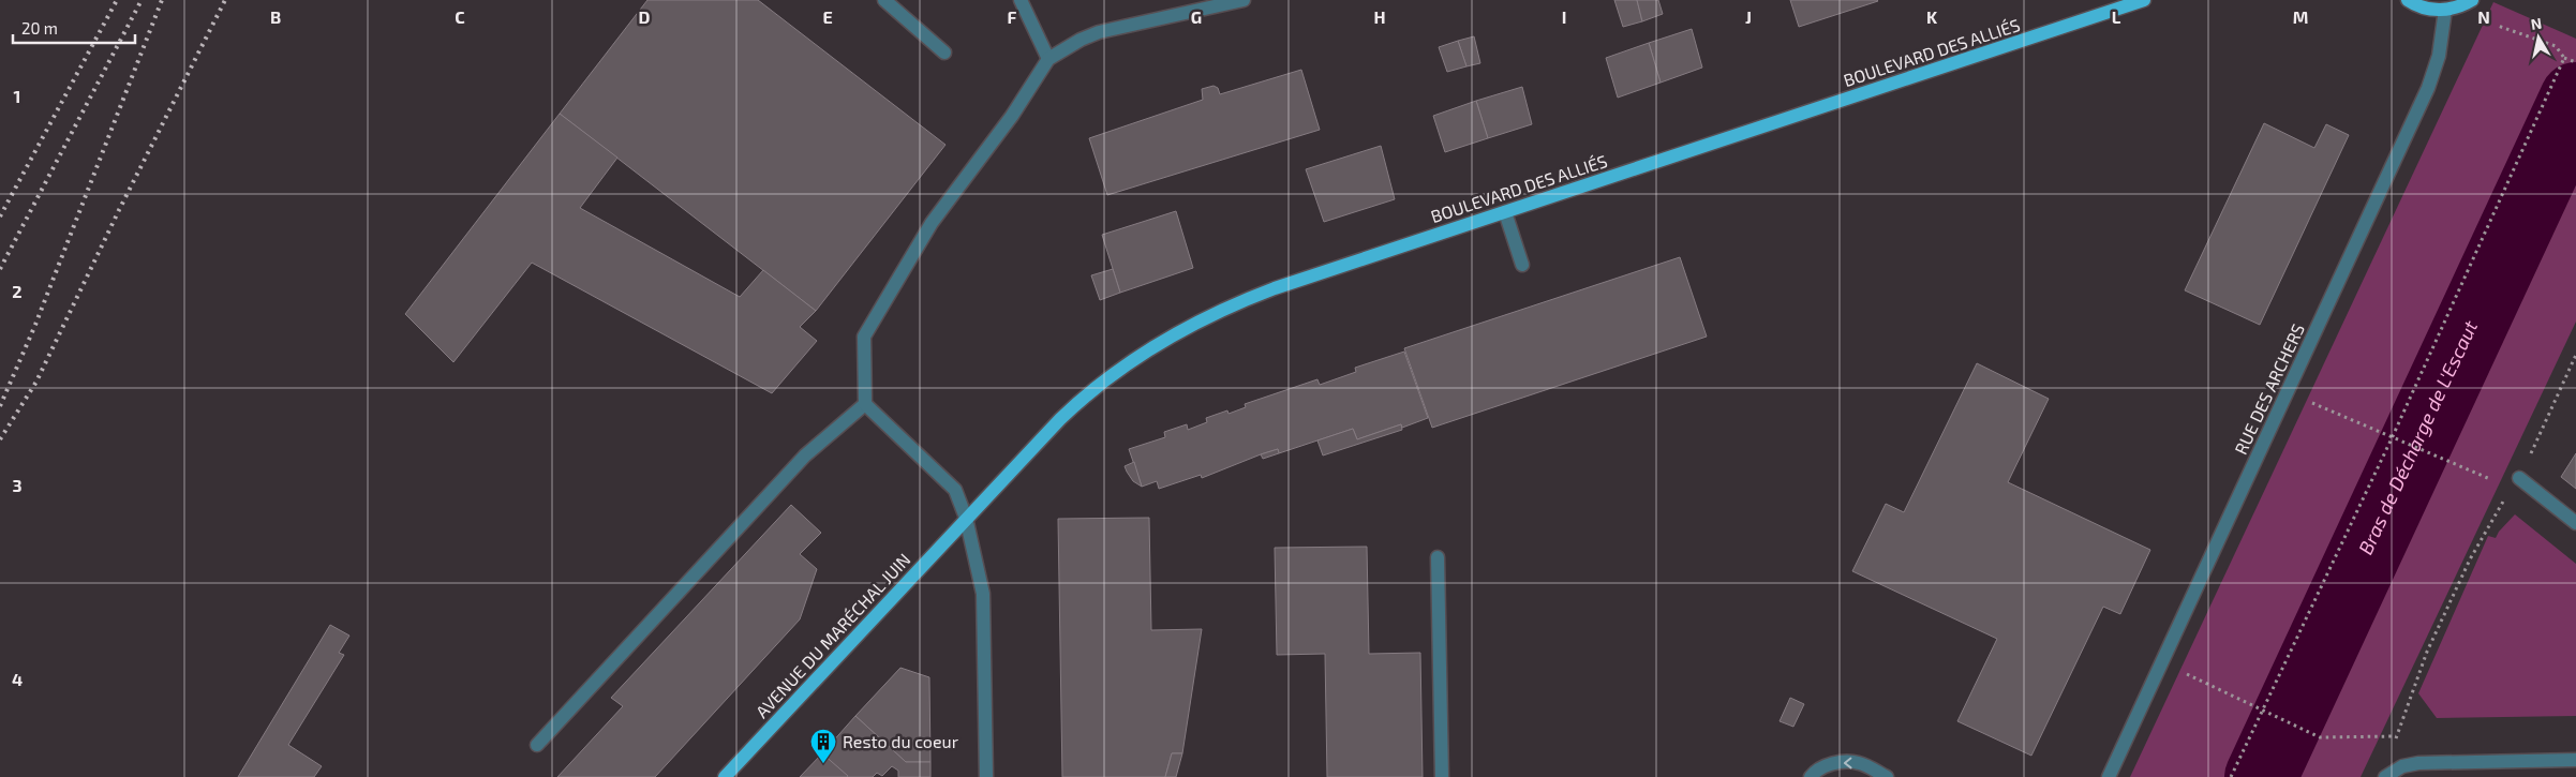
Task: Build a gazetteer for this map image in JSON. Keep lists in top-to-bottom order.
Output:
{
  "streets": {
    "main road": ["BOULEVARD DES ALLIÉS", "AVENUE DU MARÉCHAL JUIN"],
    "street": ["RUE DES ARCHERS"]
  },
  "crossings": [
    ["BOULEVARD DES ALLIÉS", "AVENUE DU MARÉCHAL JUIN"]
  ],
  "water": ["Bras de Décharge de L'Escaut"],
  "places": {
    "building": ["Resto du coeur"]
  },
  "scale_bar": "20 m",
  "north": "top",
  "grid": {
    "columns": [
      "B",
      "C",
      "D",
      "E",
      "F",
      "G",
      "H",
      "I",
      "J",
      "K",
      "L",
      "M",
      "N"
    ],
    "rows": [
      "1",
      "2",
      "3",
      "4"
    ]
  }
}
